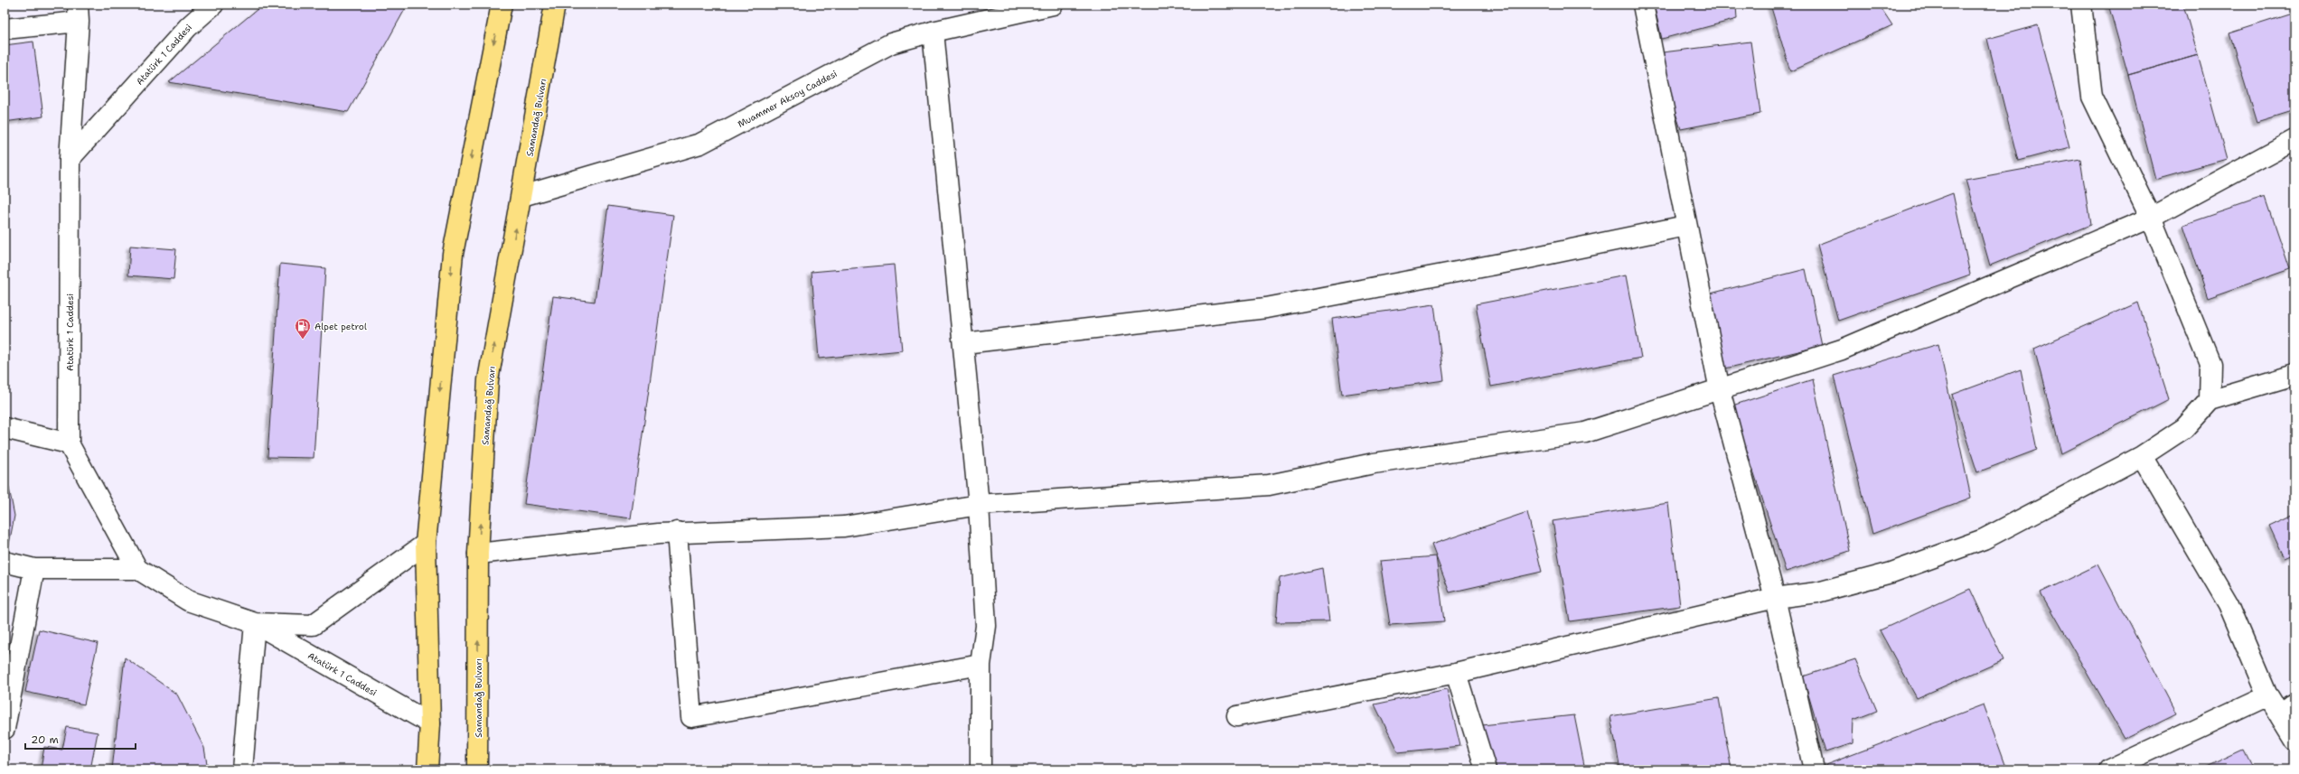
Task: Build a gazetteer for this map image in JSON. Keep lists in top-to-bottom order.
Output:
{
  "streets": {
    "highway": ["Samandağ Bulvarı"],
    "street": ["Atatürk 1 Caddesi", "Muammer Aksoy Caddesi"]
  },
  "crossings": [
    ["Muammer Aksoy Caddesi", "Samandağ Bulvarı"]
  ],
  "places": {
    "fuel station": ["Alpet petrol"]
  },
  "scale_bar": "20 m"
}
